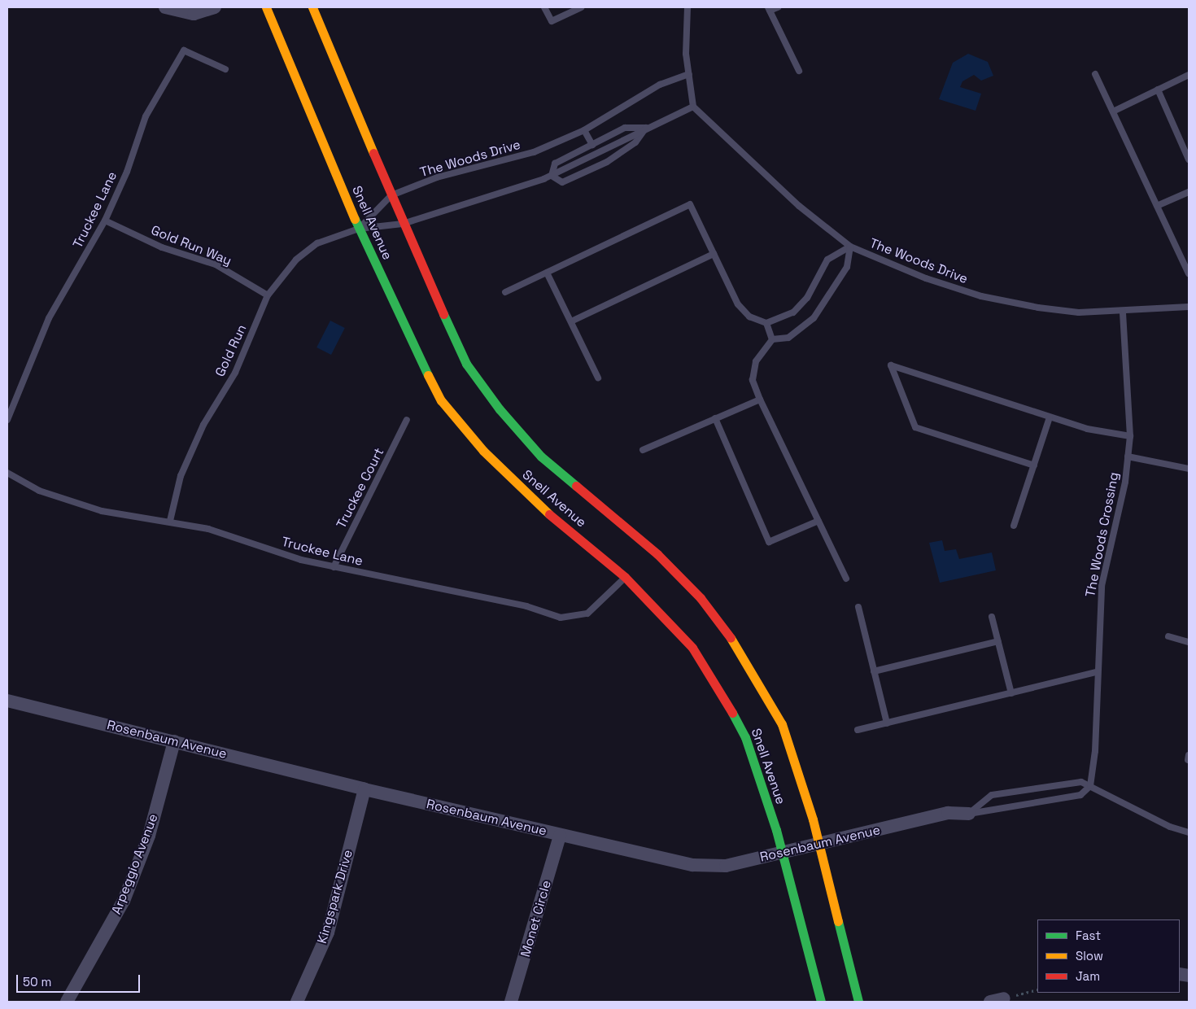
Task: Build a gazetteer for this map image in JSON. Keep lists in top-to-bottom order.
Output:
{
  "streets": {
    "main road": ["Snell Avenue"],
    "street": [
      "Rosenbaum Avenue",
      "Arpeggio Avenue",
      "Kingspark Drive",
      "Monet Circle"
    ],
    "lane": [
      "The Woods Drive",
      "Truckee Lane",
      "Gold Run Way",
      "Gold Run",
      "Truckee Court",
      "The Woods Crossing"
    ]
  },
  "crossings": [
    ["The Woods Drive", "Snell Avenue"],
    ["The Woods Drive", "Gold Run"],
    ["The Woods Drive", "The Woods Crossing"],
    ["Truckee Lane", "Snell Avenue"],
    ["Truckee Lane", "Gold Run Way"],
    ["Truckee Lane", "Gold Run"],
    ["Truckee Lane", "Truckee Court"],
    ["Snell Avenue", "Gold Run"],
    ["Snell Avenue", "Rosenbaum Avenue"],
    ["Gold Run Way", "Gold Run"],
    ["Rosenbaum Avenue", "Arpeggio Avenue"],
    ["Rosenbaum Avenue", "Kingspark Drive"],
    ["Rosenbaum Avenue", "Monet Circle"]
  ],
  "legend": ["Fast", "Slow", "Jam"],
  "scale_bar": "50 m"
}
